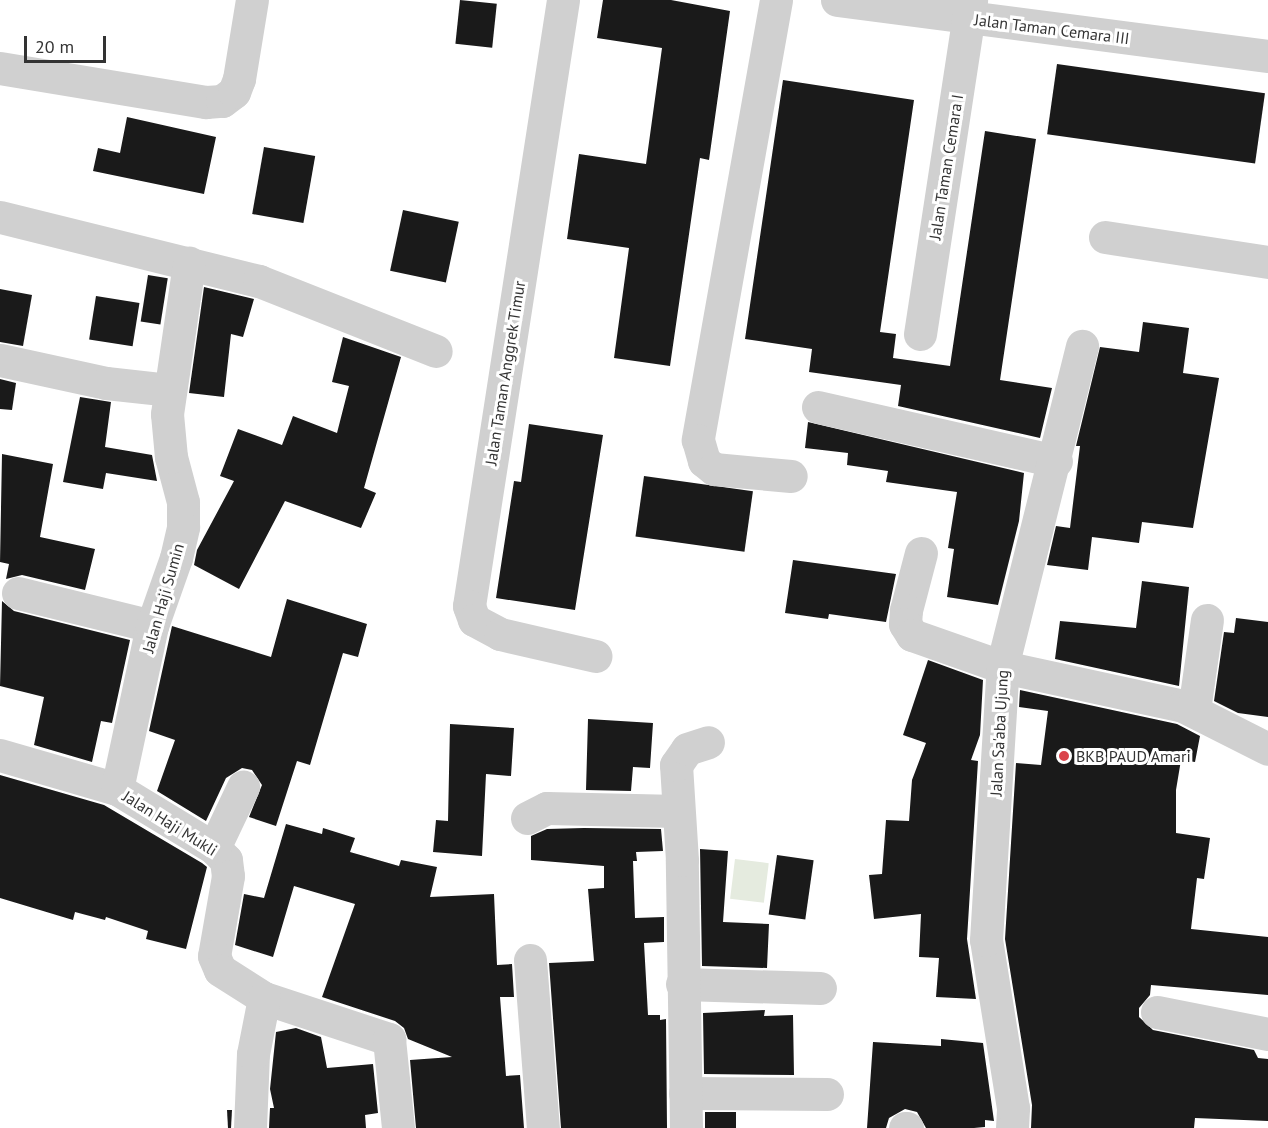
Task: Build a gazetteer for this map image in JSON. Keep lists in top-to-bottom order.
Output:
{
  "streets": {
    "street": [
      "Jalan Taman Cemara III",
      "Jalan Taman Cemara I",
      "Jalan Taman Anggrek Timur",
      "Jalan Haji Sumin",
      "Jalan Sa'aba Ujung",
      "Jalan Haji Mukli"
    ]
  },
  "crossings": [
    ["Jalan Taman Cemara III", "Jalan Taman Cemara I"],
    ["Jalan Haji Sumin", "Jalan Haji Mukli"]
  ],
  "places": ["BKB PAUD Amari"],
  "scale_bar": "20 m"
}
